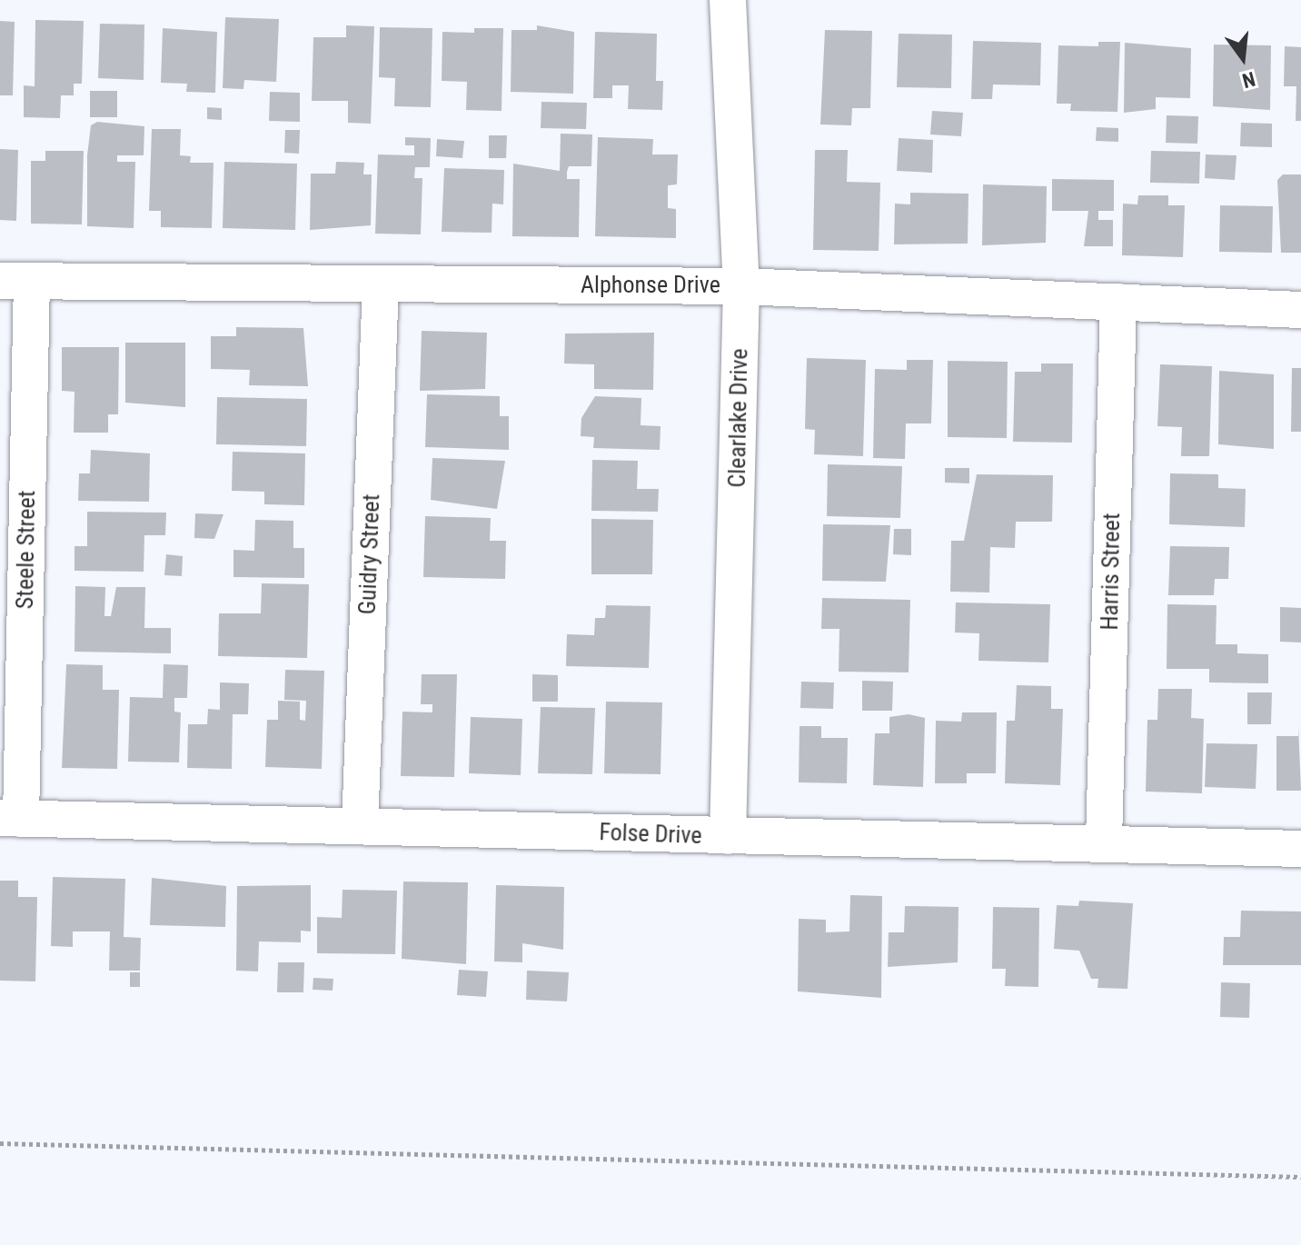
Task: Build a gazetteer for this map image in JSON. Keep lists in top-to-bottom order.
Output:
{
  "streets": {
    "street": [
      "Alphonse Drive",
      "Clearlake Drive",
      "Steele Street",
      "Guidry Street",
      "Harris Street",
      "Folse Drive"
    ]
  },
  "crossings": [
    ["Alphonse Drive", "Clearlake Drive"],
    ["Alphonse Drive", "Steele Street"],
    ["Alphonse Drive", "Guidry Street"],
    ["Alphonse Drive", "Harris Street"],
    ["Clearlake Drive", "Folse Drive"],
    ["Steele Street", "Folse Drive"],
    ["Guidry Street", "Folse Drive"],
    ["Harris Street", "Folse Drive"]
  ],
  "north": "bottom"
}
